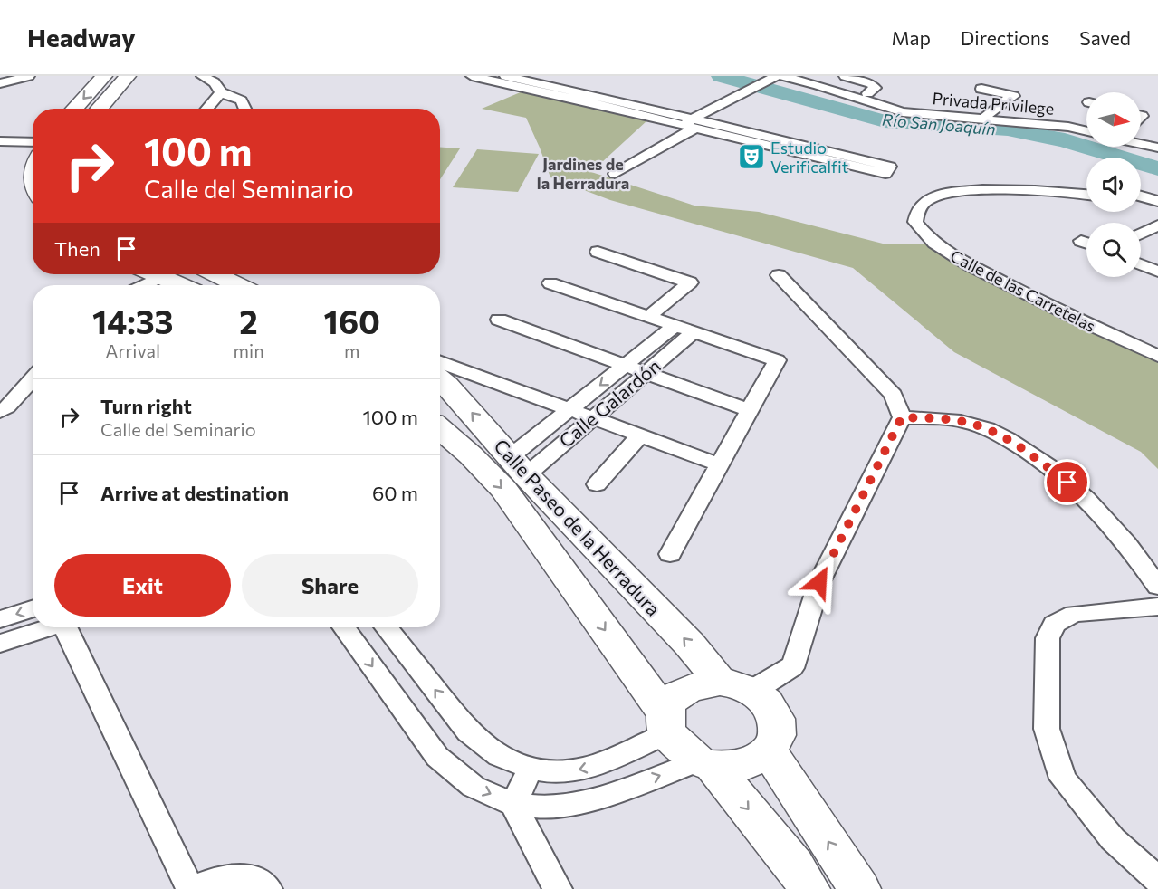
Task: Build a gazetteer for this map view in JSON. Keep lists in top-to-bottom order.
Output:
{
  "streets": {
    "main road": ["Calle Paseo de la Herradura"],
    "street": ["Privada Privilege", "Calle de las Carretelas", "Calle Galardón"]
  },
  "crossings": [
    ["Calle Galardón", "Calle Paseo de la Herradura"]
  ],
  "districts": ["Jardines de la Herradura"],
  "water": ["Río San Joaquín"],
  "places": {
    "theatre": ["Estudio Verificalfit"]
  },
  "north": "right",
  "page": {
    "header": "Headway",
    "nav": ["Map", "Directions", "Saved"],
    "turn": ["100 m", "Calle del Seminario"],
    "then": "Then",
    "eta": [
      "14:33",
      "Arrival",
      "2",
      "min",
      "160",
      "m"
    ],
    "list": [
      {
        "name": "Turn right",
        "note": "Calle del Seminario",
        "value": "100 m"
      },
      {
        "name": "Arrive at destination",
        "value": "60 m"
      }
    ],
    "buttons": ["Exit", "Share"]
  }
}
